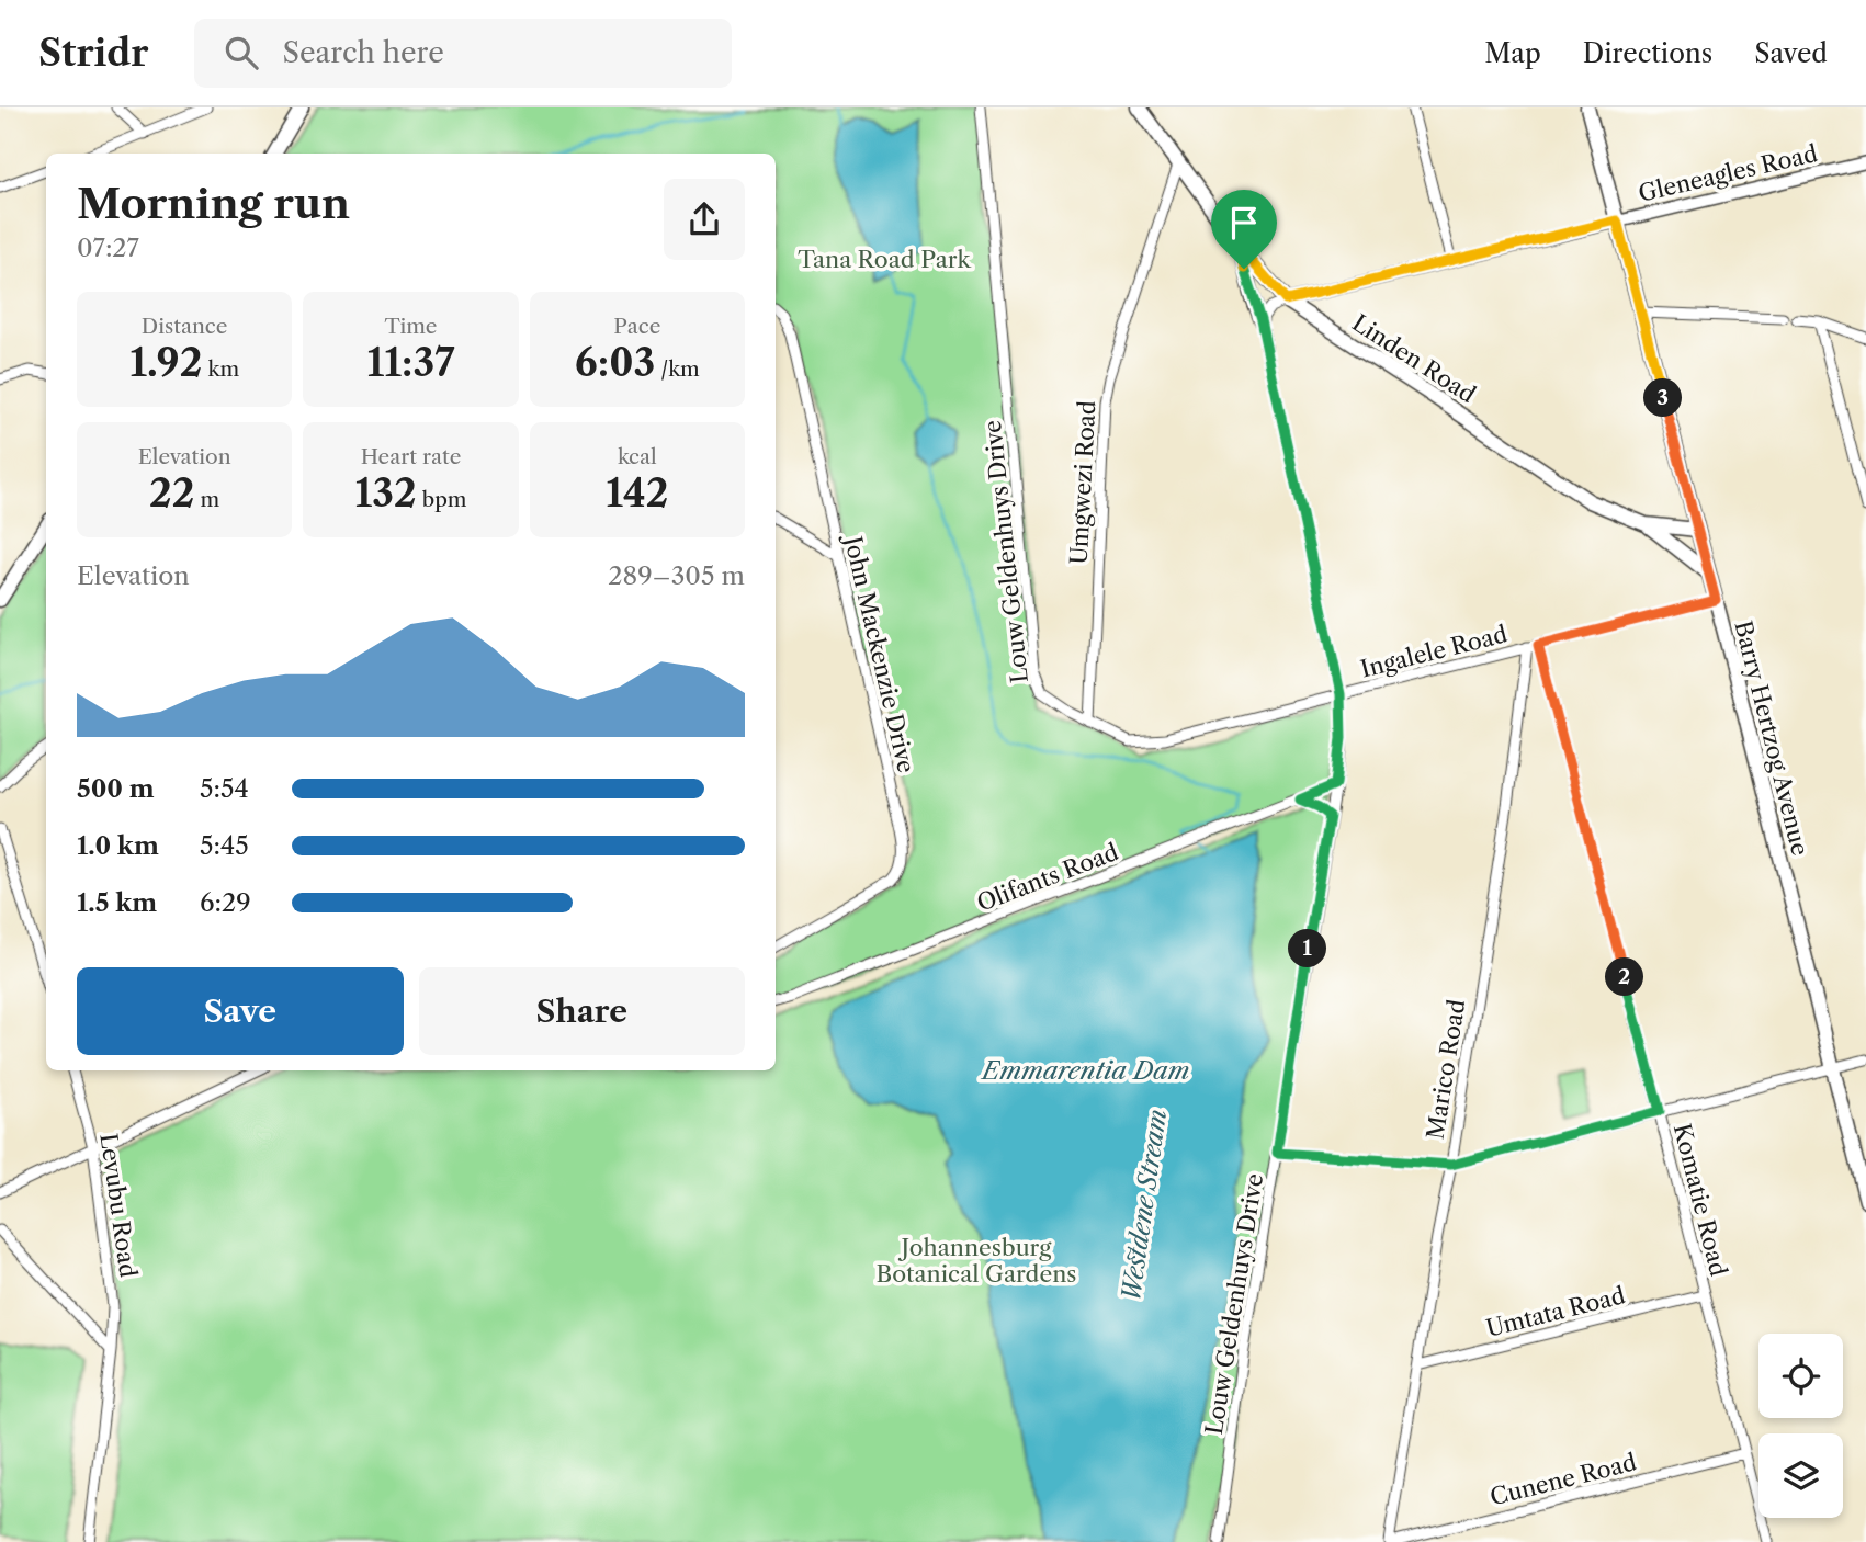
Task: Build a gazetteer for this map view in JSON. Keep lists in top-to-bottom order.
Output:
{
  "streets": {
    "main road": ["Linden Road", "Barry Hertzog Avenue"],
    "street": [
      "Gleneagles Road",
      "Umgwezi Road",
      "Louw Geldenhuys Drive",
      "Ingalele Road",
      "John Mackenzie Drive",
      "Olifants Road",
      "Marico Road",
      "Komatie Road",
      "Levubu Road",
      "Umtata Road",
      "Cunene Road"
    ]
  },
  "crossings": [
    ["Gleneagles Road", "Linden Road"],
    ["Gleneagles Road", "Barry Hertzog Avenue"],
    ["Linden Road", "Umgwezi Road"],
    ["Linden Road", "Barry Hertzog Avenue"],
    ["Umgwezi Road", "Louw Geldenhuys Drive"],
    ["Louw Geldenhuys Drive", "Ingalele Road"],
    ["Louw Geldenhuys Drive", "Olifants Road"],
    ["Ingalele Road", "Barry Hertzog Avenue"],
    ["Ingalele Road", "Marico Road"],
    ["Ingalele Road", "Komatie Road"],
    ["Marico Road", "Komatie Road"],
    ["Marico Road", "Umtata Road"],
    ["Marico Road", "Cunene Road"],
    ["Komatie Road", "Umtata Road"],
    ["Komatie Road", "Cunene Road"]
  ],
  "water": ["Emmarentia Dam", "Westdene Stream"],
  "parks": ["Tana Road Park", "Johannesburg Botanical Gardens"],
  "page": {
    "header": "Stridr",
    "search": "Search here",
    "nav": ["Map", "Directions", "Saved"],
    "heading": ["Morning run", "07:27"],
    "stats": [
      ["Distance", "1.92 km"],
      ["Time", "11:37"],
      ["Pace", "6:03 /km"],
      ["Elevation", "22 m"],
      ["Heart rate", "132 bpm"],
      ["kcal", "142"]
    ],
    "pins": ["3", "1", "2"],
    "chart": ["Elevation", "289–305 m"],
    "list": [
      {
        "name": "500 m",
        "note": "5:54"
      },
      {
        "name": "1.0 km",
        "note": "5:45"
      },
      {
        "name": "1.5 km",
        "note": "6:29"
      }
    ],
    "buttons": ["Save", "Share"]
  }
}
